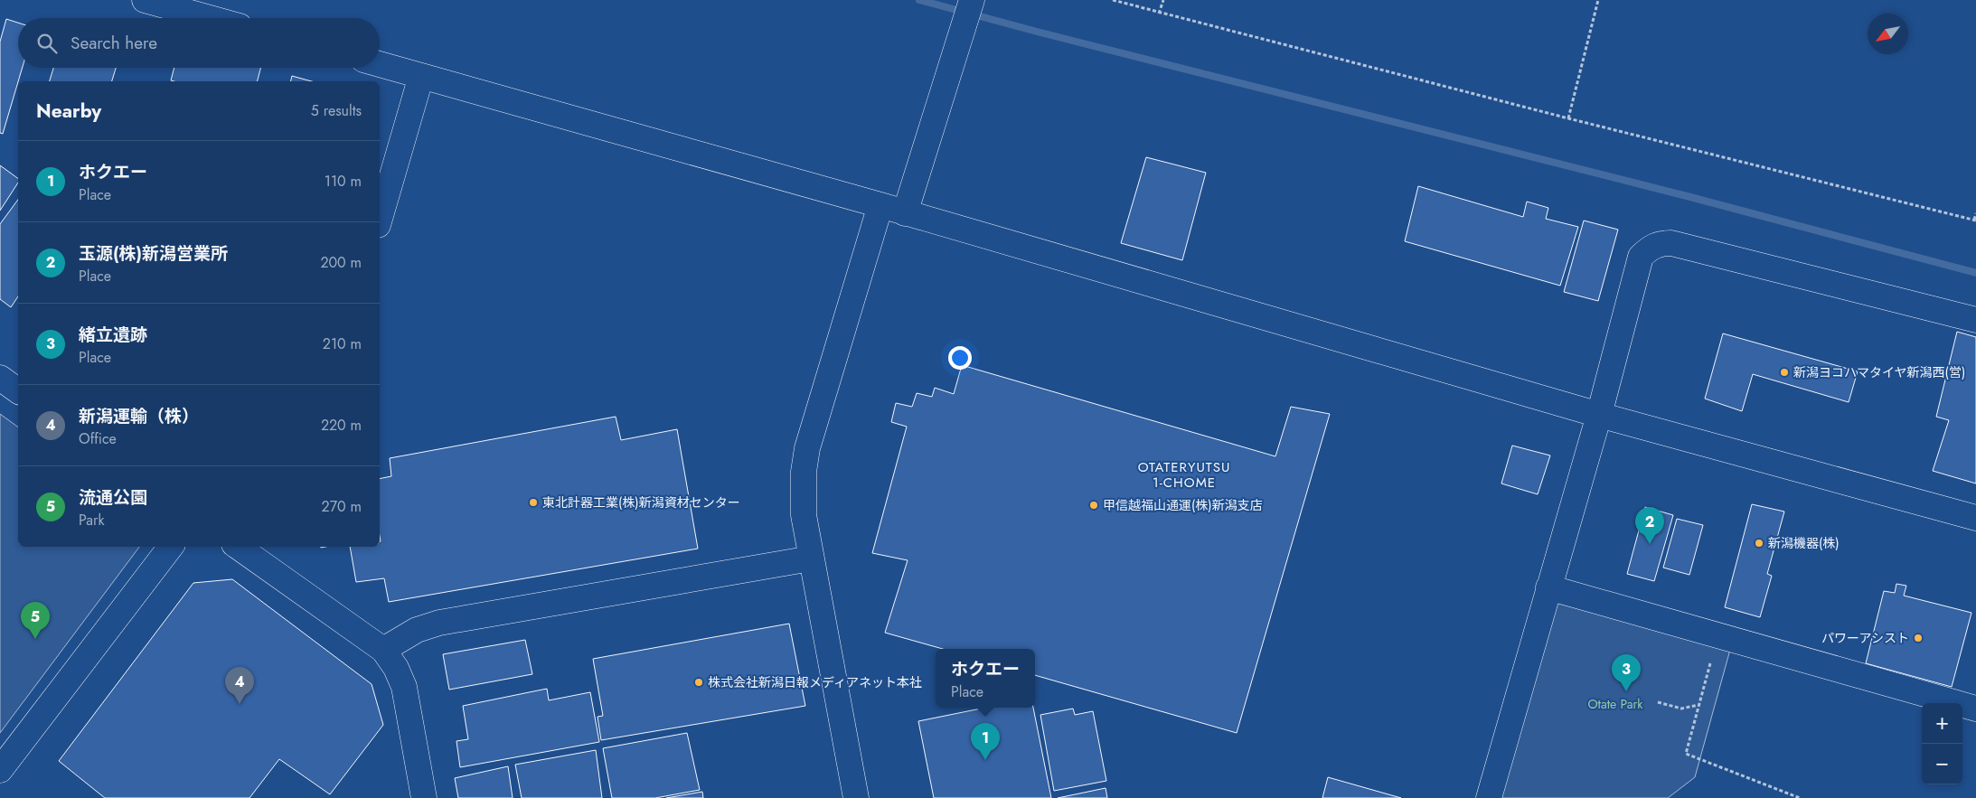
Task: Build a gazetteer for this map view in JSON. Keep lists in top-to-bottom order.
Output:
{
  "districts": ["OTATERYUTSU 1-CHOME"],
  "parks": ["Otate Park"],
  "places": [
    "新潟ヨコハマタイヤ新潟西(営)",
    "東北計器工業(株)新潟資材センター",
    "甲信越福山通運(株)新潟支店",
    "新潟機器(株)",
    "パワーアシスト",
    "株式会社新潟日報メディアネット本社"
  ],
  "north": "bottom left",
  "page": {
    "search": "Search here",
    "heading": ["Nearby", "5 results"],
    "list": [
      {
        "mark": "1",
        "name": "ホクエー",
        "note": "Place",
        "value": "110 m"
      },
      {
        "mark": "2",
        "name": "玉源(株)新潟営業所",
        "note": "Place",
        "value": "200 m"
      },
      {
        "mark": "3",
        "name": "緒立遺跡",
        "note": "Place",
        "value": "210 m"
      },
      {
        "mark": "4",
        "name": "新潟運輸（株）",
        "note": "Office",
        "value": "220 m"
      },
      {
        "mark": "5",
        "name": "流通公園",
        "note": "Park",
        "value": "270 m"
      }
    ],
    "pins": [
      "2",
      "5",
      "3",
      "4",
      "1"
    ],
    "popup": ["ホクエー", "Place"],
    "map_buttons": ["+", "−"]
  }
}
